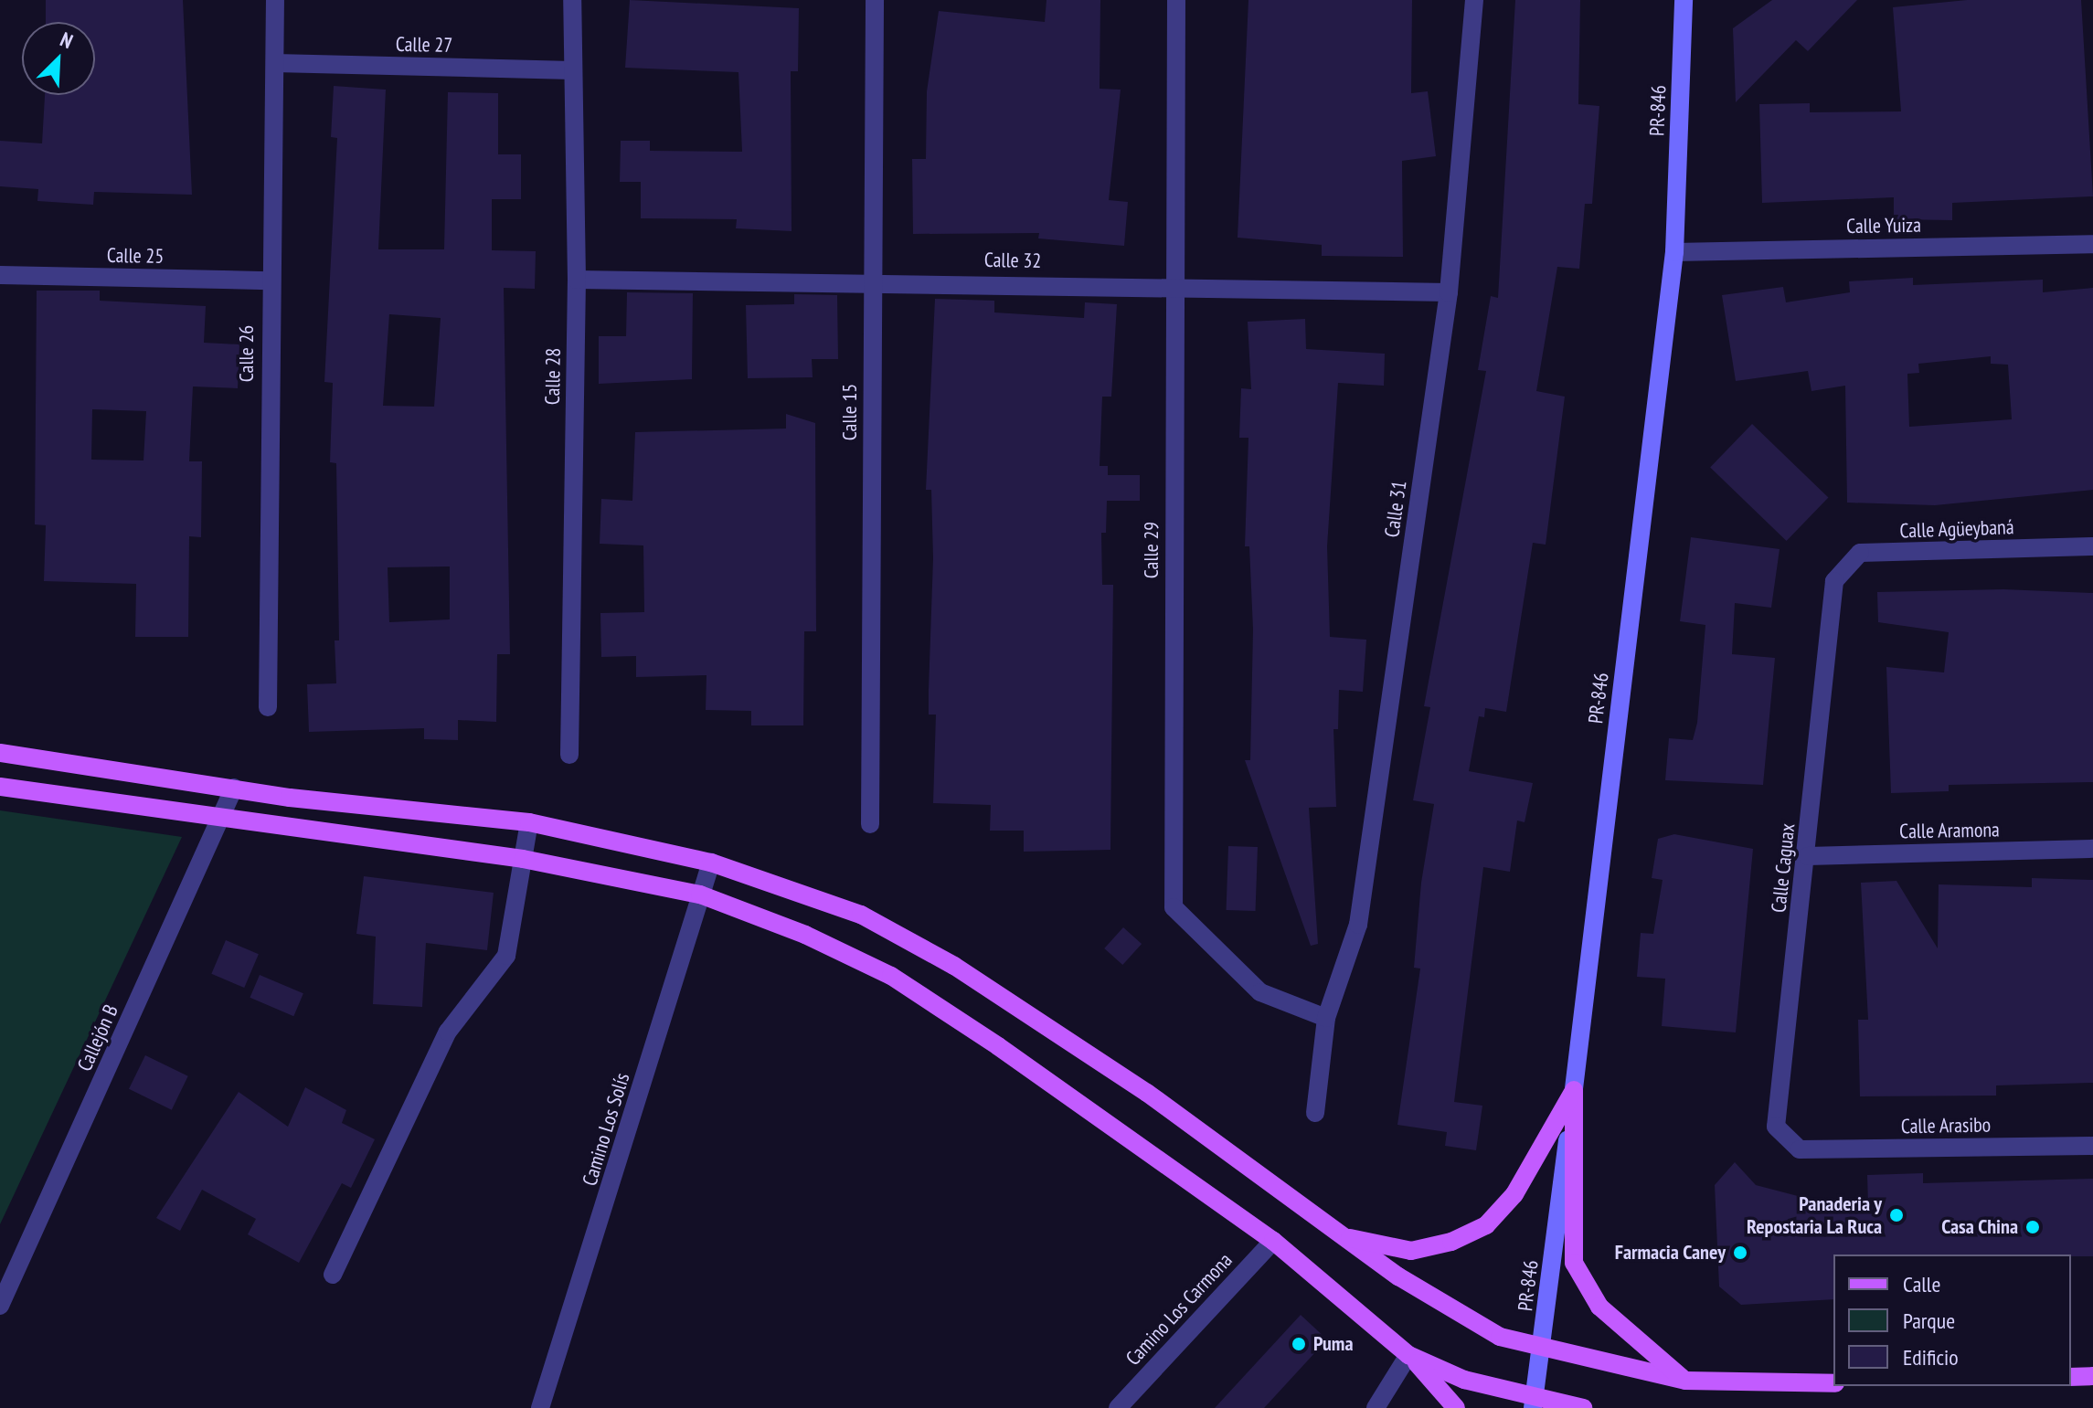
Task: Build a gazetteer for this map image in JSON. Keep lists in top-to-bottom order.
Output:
{
  "streets": {
    "street": [
      "Calle 27",
      "PR-846",
      "Calle Yuiza",
      "Calle 25",
      "Calle 32",
      "Calle 26",
      "Calle 28",
      "Calle 15",
      "Calle 31",
      "Calle Agüeybaná",
      "Calle 29",
      "Calle Aramona",
      "Calle Caguax",
      "Callejón B",
      "Calle Arasibo",
      "Camino Los Solís",
      "Camino Los Carmona"
    ]
  },
  "crossings": [
    ["Calle 27", "Calle 26"],
    ["Calle 27", "Calle 28"],
    ["PR-846", "Calle Yuiza"],
    ["Calle 25", "Calle 26"],
    ["Calle 32", "Calle 28"],
    ["Calle 32", "Calle 15"],
    ["Calle 32", "Calle 31"],
    ["Calle 32", "Calle 29"],
    ["Calle 31", "Calle 29"],
    ["Calle Agüeybaná", "Calle Caguax"],
    ["Calle Aramona", "Calle Caguax"],
    ["Calle Caguax", "Calle Arasibo"]
  ],
  "places": [
    "Panaderia y Repostaria La Ruca",
    "Casa China",
    "Farmacia Caney",
    "Puma"
  ],
  "legend": ["Calle", "Parque", "Edificio"],
  "north": "top right"
}
